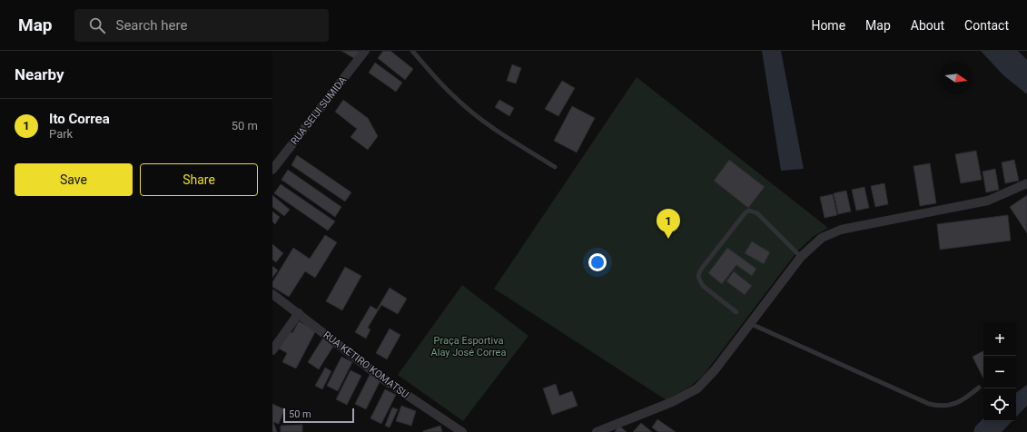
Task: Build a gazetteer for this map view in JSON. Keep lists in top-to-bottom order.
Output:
{
  "streets": {
    "street": ["RUA SEIJI SUMIDA", "RUA KETIRO KOMATSU"]
  },
  "parks": ["Praça Esportiva Alay José Correa"],
  "scale_bar": "50 m",
  "north": "right",
  "page": {
    "header": "Map",
    "search": "Search here",
    "nav": [
      "Home",
      "Map",
      "About",
      "Contact"
    ],
    "heading": "Nearby",
    "list": [
      {
        "mark": "1",
        "name": "Ito Correa",
        "note": "Park",
        "value": "50 m"
      }
    ],
    "buttons": ["Save", "Share"],
    "pins": "1",
    "map_buttons": ["+", "−"],
    "scale": "50 m"
  }
}
